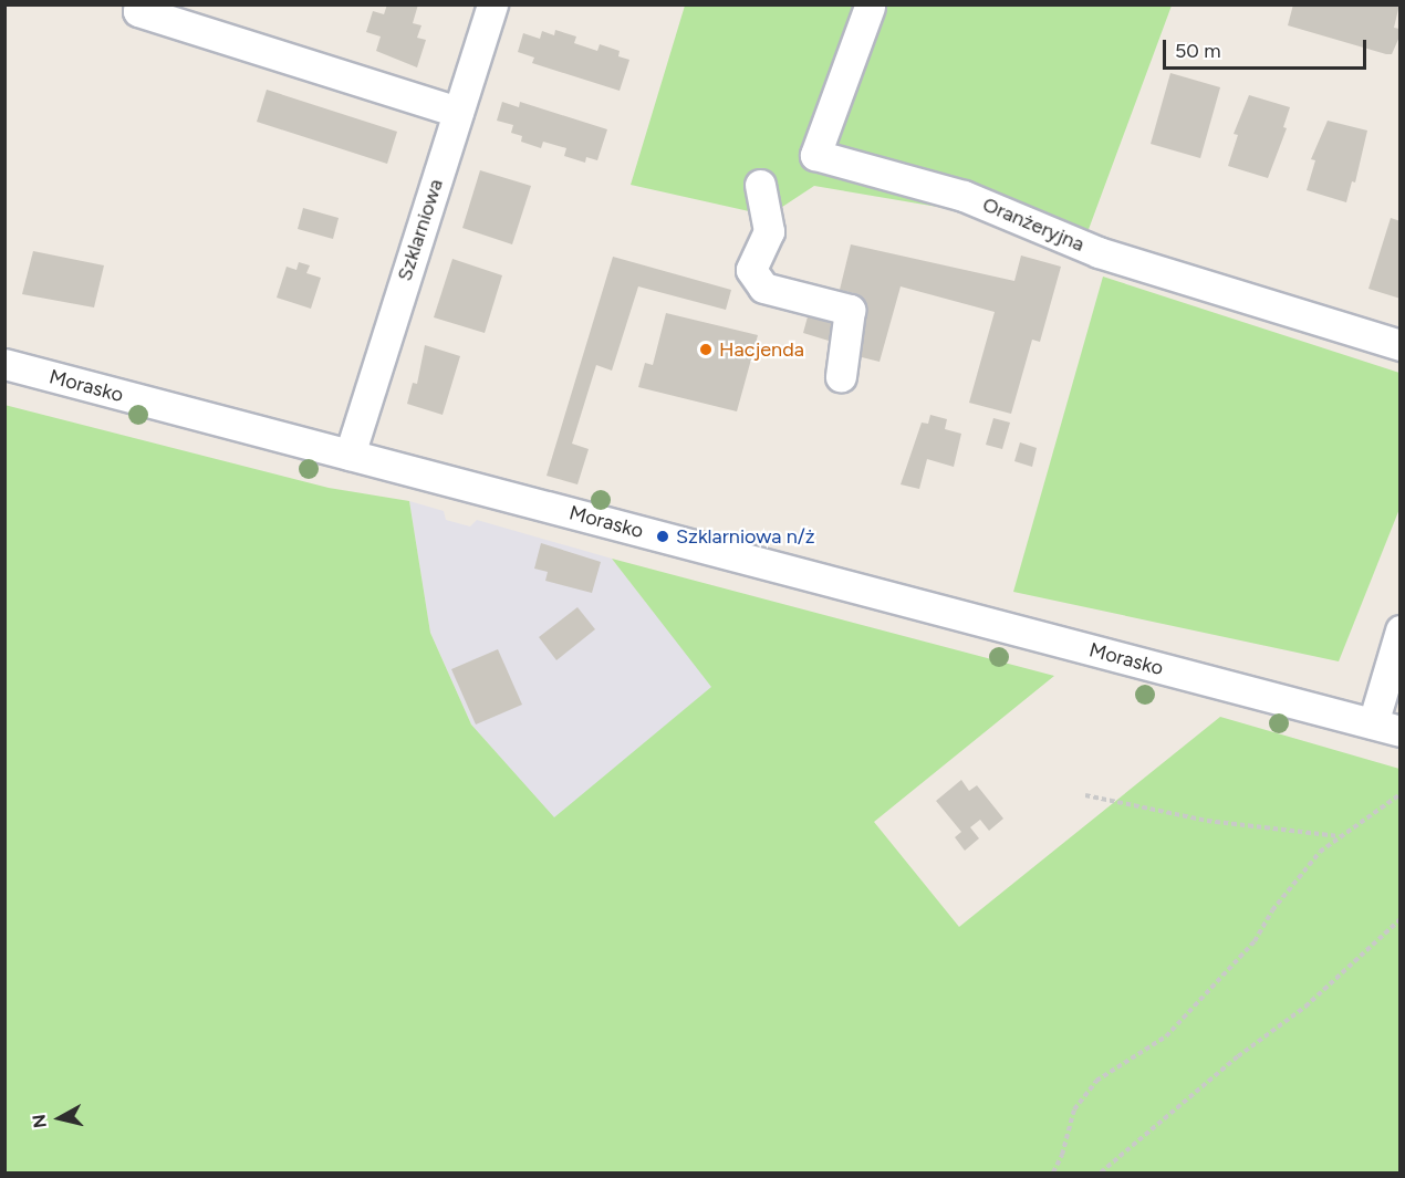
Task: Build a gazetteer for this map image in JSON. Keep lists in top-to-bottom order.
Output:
{
  "streets": {
    "street": ["Oranżeryjna", "Szklarniowa", "Morasko"]
  },
  "crossings": [
    ["Szklarniowa", "Morasko"]
  ],
  "places": ["Hacjenda", "Szklarniowa n/ż"],
  "scale_bar": "50 m",
  "north": "left"
}
